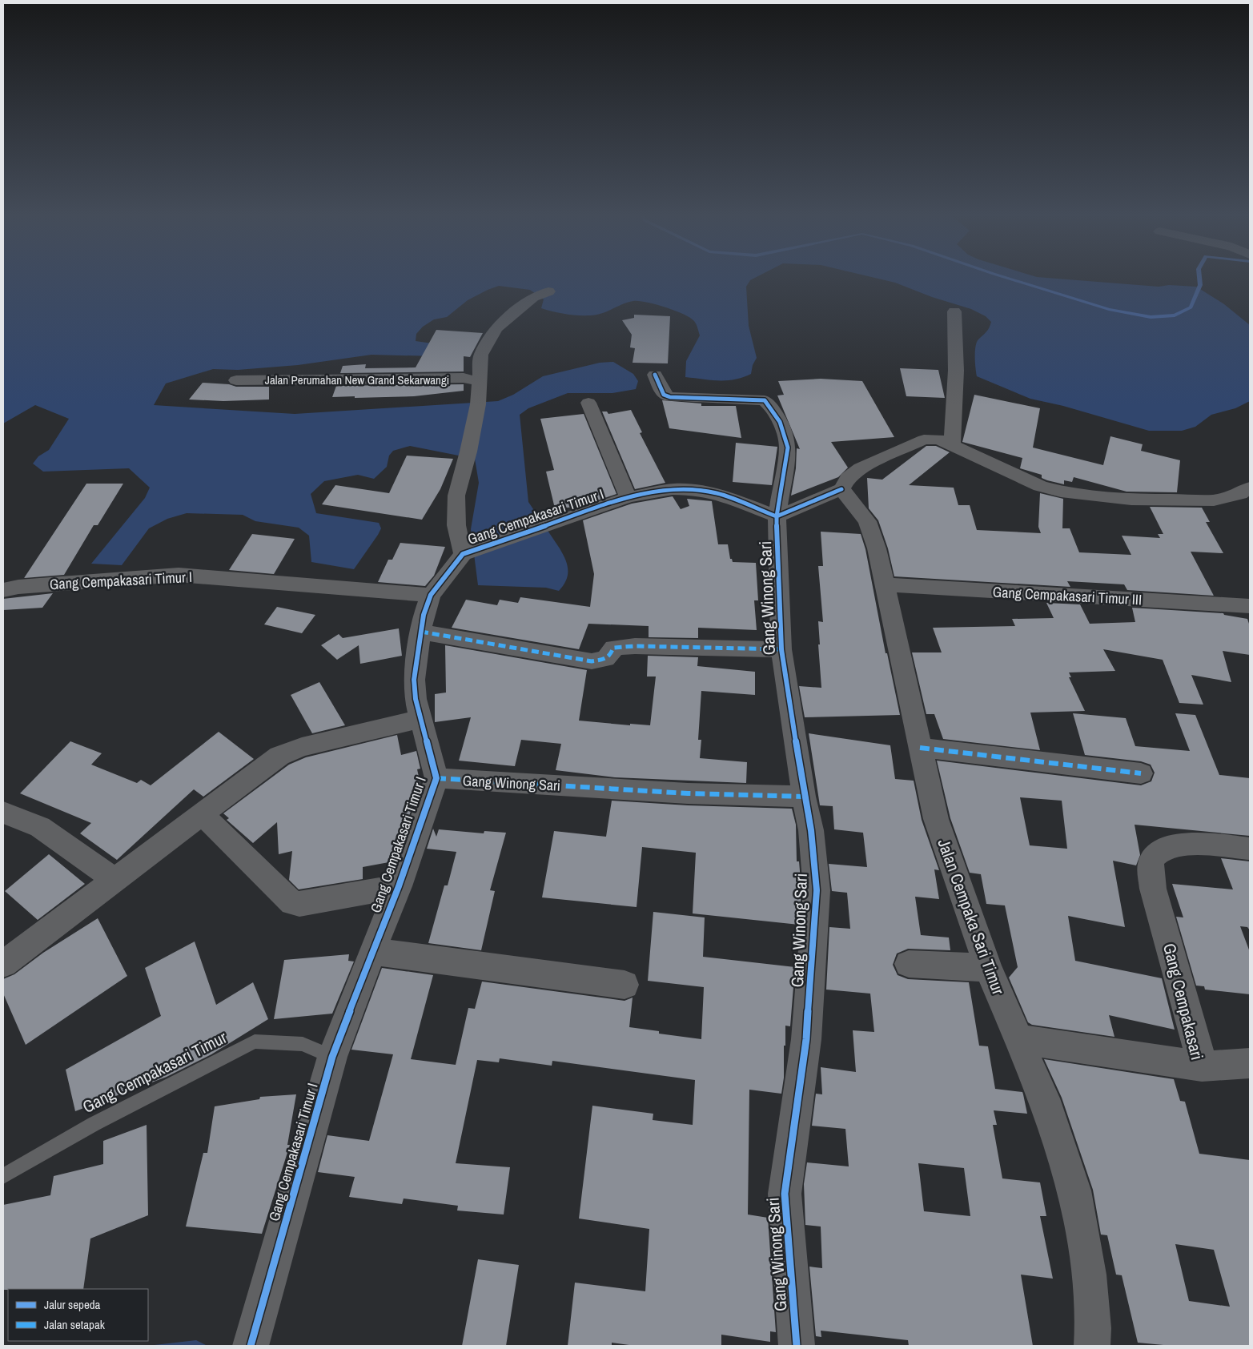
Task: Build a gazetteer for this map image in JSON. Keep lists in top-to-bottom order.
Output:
{
  "streets": {
    "street": [
      "Jalan Perumahan New Grand Sekarwangi",
      "Gang Cempakasari Timur I",
      "Gang Cempakasari Timur III",
      "Gang Winong Sari",
      "Jalan Cempaka Sari Timur",
      "Gang Cempakasari"
    ],
    "lane": ["Gang Cempakasari Timur"]
  },
  "crossings": [
    ["Jalan Perumahan New Grand Sekarwangi", "Gang Cempakasari Timur I"],
    ["Gang Cempakasari Timur I", "Gang Winong Sari"],
    ["Gang Cempakasari Timur I", "Gang Cempakasari Timur"],
    ["Gang Cempakasari Timur III", "Jalan Cempaka Sari Timur"],
    ["Jalan Cempaka Sari Timur", "Gang Cempakasari"]
  ],
  "legend": ["Jalur sepeda", "Jalan setapak"]
}
